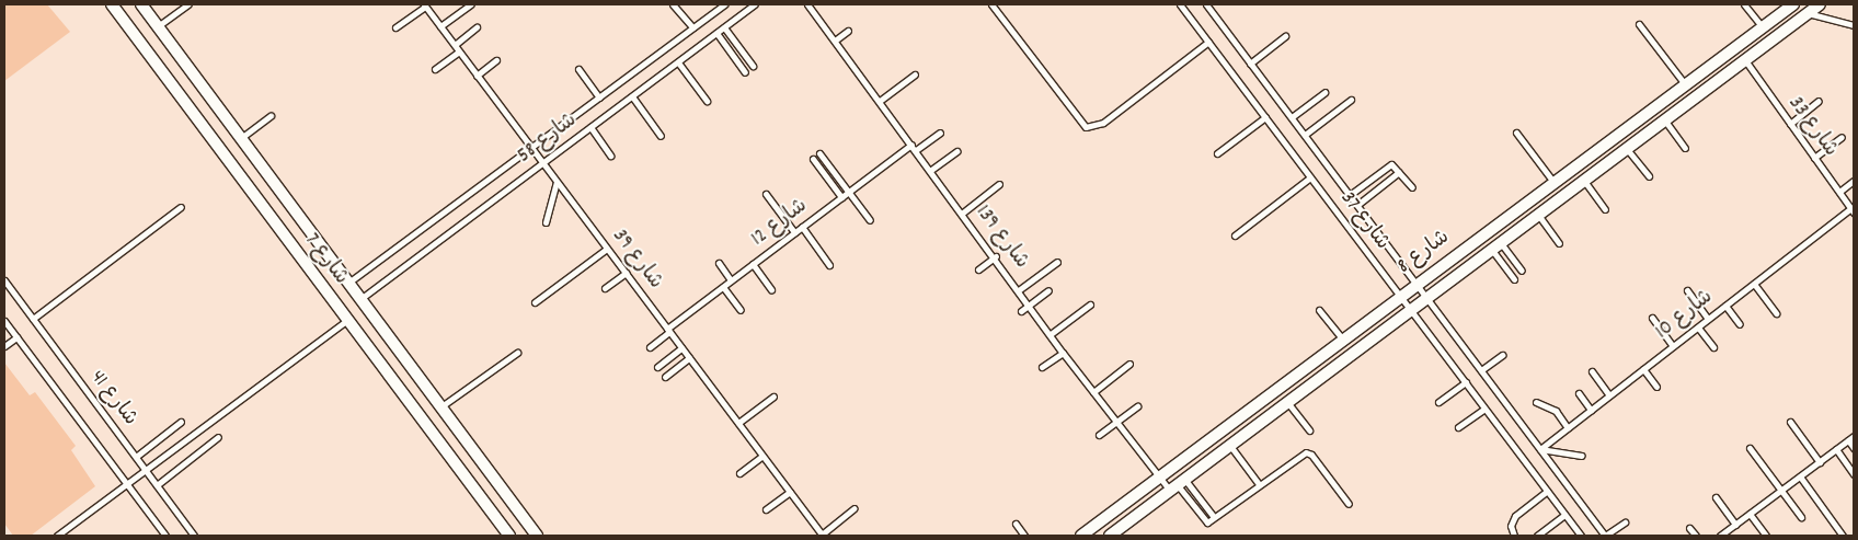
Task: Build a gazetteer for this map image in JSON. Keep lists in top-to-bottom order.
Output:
{
  "streets": {
    "street": ["شارع 8", "شارع 7"],
    "lane": [
      "شارع 33",
      "شارع 58",
      "شارع 37",
      "شارع 12",
      "شارع 139",
      "شارع 39",
      "شارع 10",
      "شارع 41"
    ]
  },
  "crossings": [
    ["شارع 33", "شارع 8"],
    ["شارع 33", "شارع 10"],
    ["شارع 58", "شارع 7"],
    ["شارع 58", "شارع 39"],
    ["شارع 37", "شارع 8"],
    ["شارع 37", "شارع 10"],
    ["شارع 12", "شارع 139"],
    ["شارع 12", "شارع 39"],
    ["شارع 139", "شارع 8"]
  ]
}
